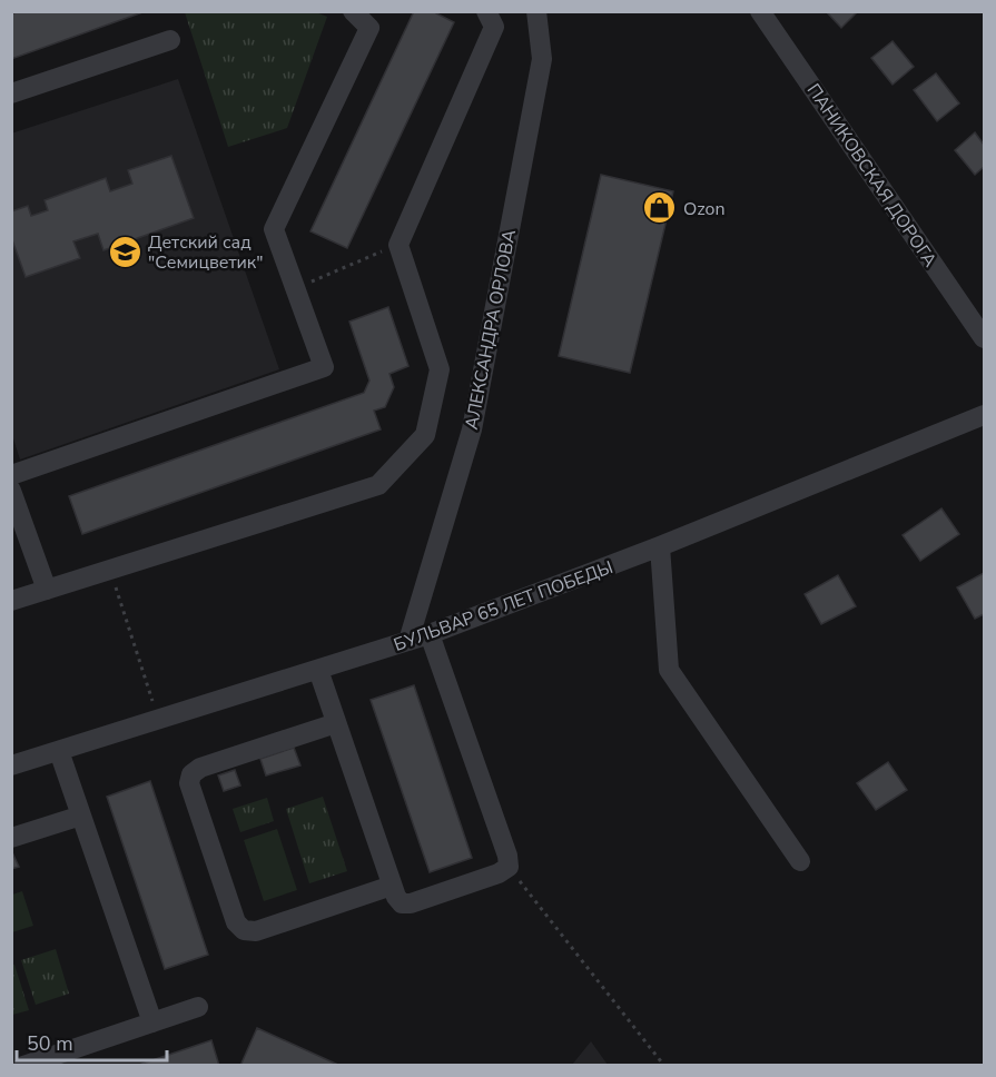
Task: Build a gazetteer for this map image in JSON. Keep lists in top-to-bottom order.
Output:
{
  "streets": {
    "street": ["ПАНИКОВСКАЯ ДОРОГА", "АЛЕКСАНДРА ОРЛОВА", "БУЛЬВАР 65 ЛЕТ ПОБЕДЫ"]
  },
  "crossings": [
    ["АЛЕКСАНДРА ОРЛОВА", "БУЛЬВАР 65 ЛЕТ ПОБЕДЫ"]
  ],
  "places": {
    "shop": ["Ozon"],
    "school or university": ["Детский сад \"Семицветик\""]
  },
  "scale_bar": "50 m"
}
